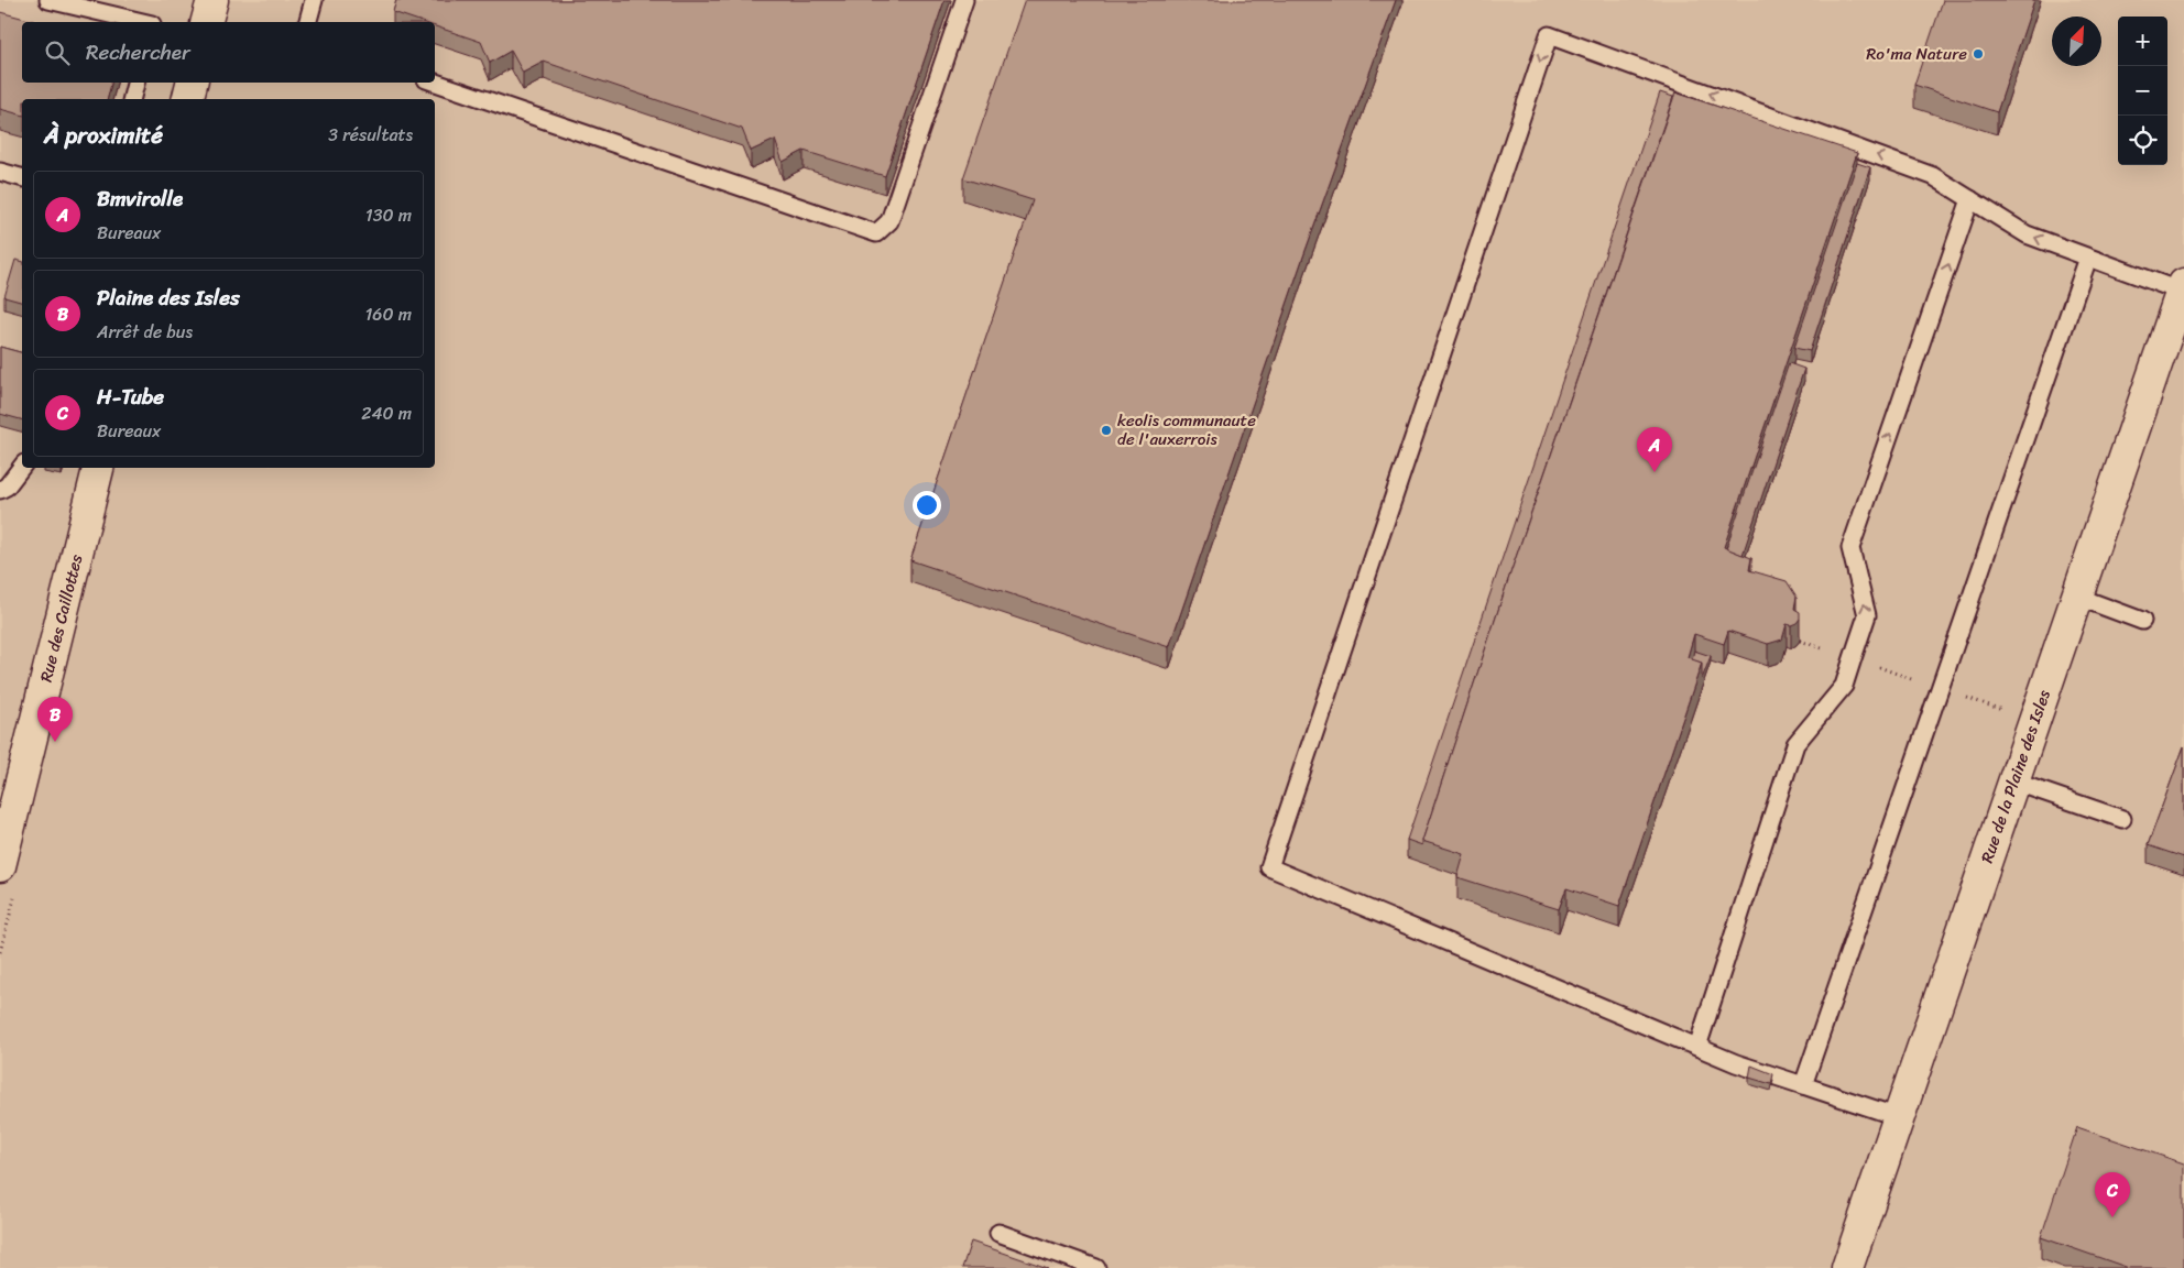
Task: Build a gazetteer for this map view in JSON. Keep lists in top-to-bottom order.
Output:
{
  "streets": {
    "street": ["Rue des Caillottes", "Rue de la Plaine des Isles"]
  },
  "places": ["Ro'ma Nature", "keolis communaute de l'auxerrois"],
  "north": "top right",
  "page": {
    "map_buttons": ["+", "−"],
    "search": "Rechercher",
    "heading": ["À proximité", "3 résultats"],
    "list": [
      {
        "mark": "A",
        "name": "Bmvirolle",
        "note": "Bureaux",
        "value": "130 m"
      },
      {
        "mark": "B",
        "name": "Plaine des Isles",
        "note": "Arrêt de bus",
        "value": "160 m"
      },
      {
        "mark": "C",
        "name": "H-Tube",
        "note": "Bureaux",
        "value": "240 m"
      }
    ],
    "pins": ["A", "B", "C"]
  }
}
